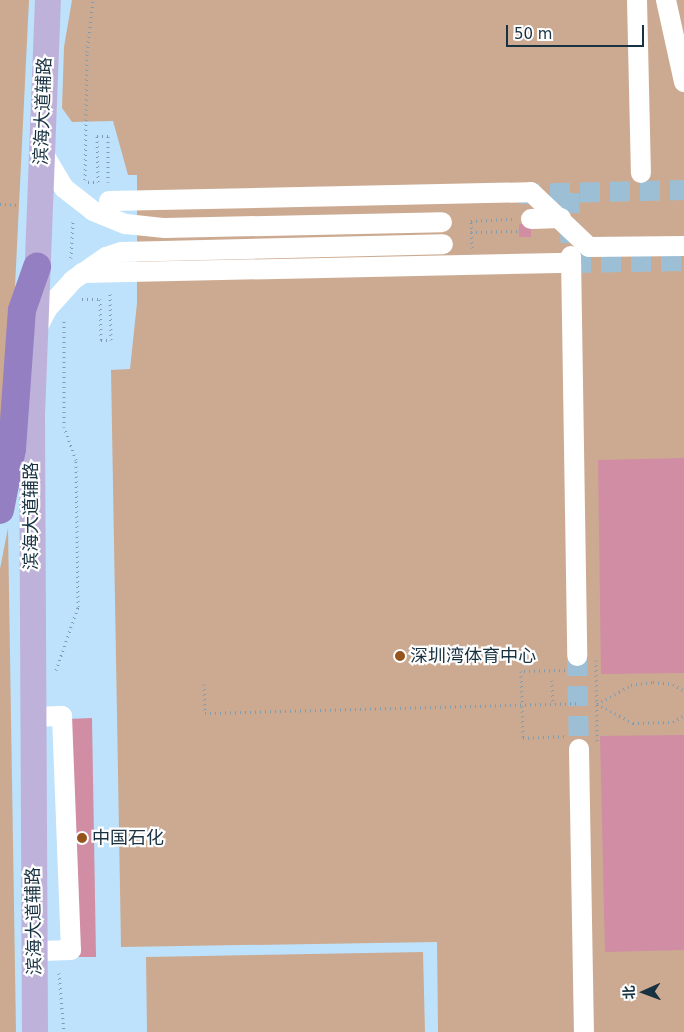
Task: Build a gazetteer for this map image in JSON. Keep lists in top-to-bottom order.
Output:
{
  "streets": {
    "main road": ["滨海大道辅路"]
  },
  "places": ["深圳湾体育中心", "中国石化"],
  "scale_bar": "50 m",
  "north": "left"
}
